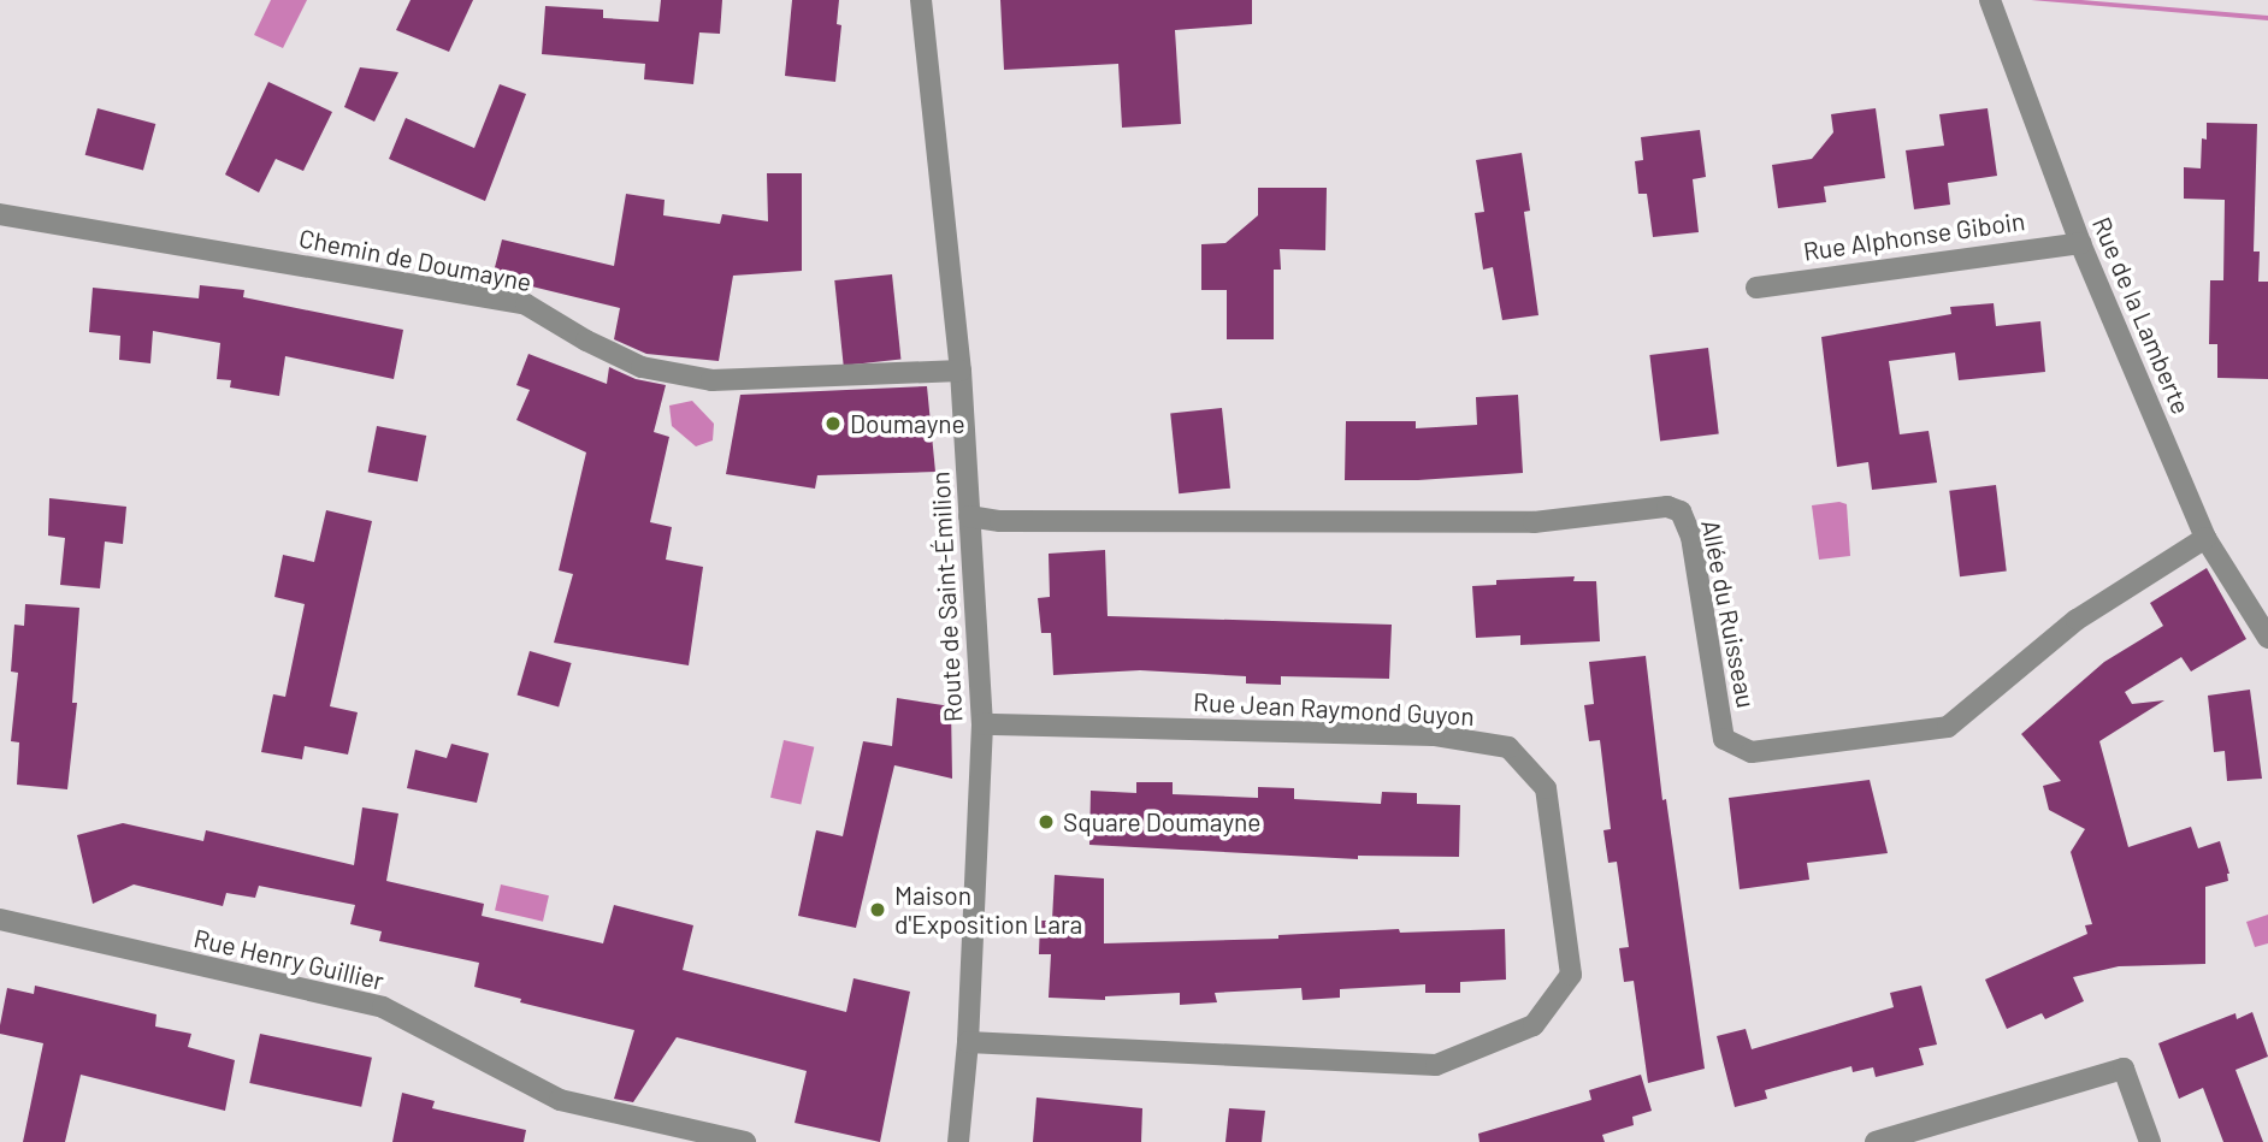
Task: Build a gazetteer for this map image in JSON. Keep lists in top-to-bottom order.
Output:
{
  "streets": {
    "street": [
      "Rue Alphonse Giboin",
      "Chemin de Doumayne",
      "Rue de la Lamberte",
      "Route de Saint-Émilion",
      "Allée du Ruisseau",
      "Rue Jean Raymond Guyon",
      "Rue Henry Guillier"
    ]
  },
  "crossings": [
    ["Rue Alphonse Giboin", "Rue de la Lamberte"],
    ["Chemin de Doumayne", "Route de Saint-Émilion"],
    ["Rue de la Lamberte", "Allée du Ruisseau"],
    ["Route de Saint-Émilion", "Allée du Ruisseau"],
    ["Route de Saint-Émilion", "Rue Jean Raymond Guyon"]
  ],
  "places": ["Doumayne", "Square Doumayne", "Maison d'Exposition Lara"]
}
